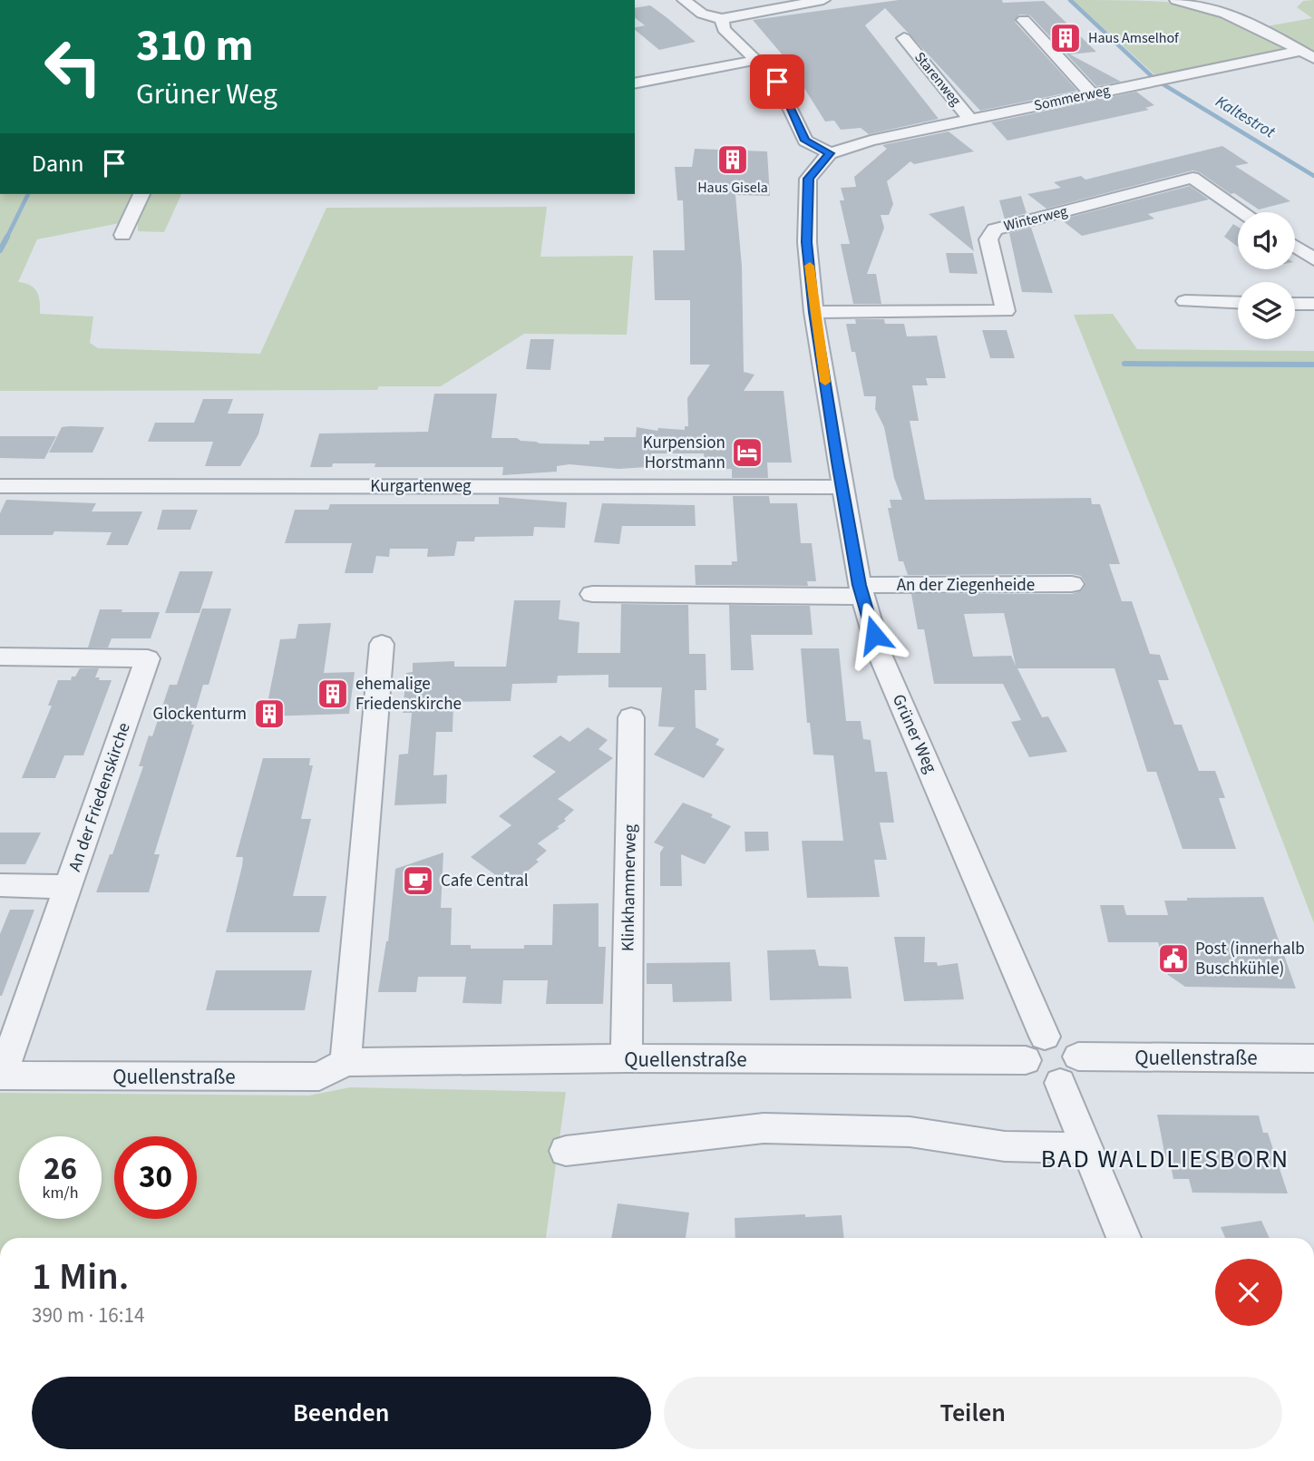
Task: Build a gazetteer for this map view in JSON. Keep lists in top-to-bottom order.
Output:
{
  "streets": {
    "street": [
      "Starenweg",
      "Sommerweg",
      "Winterweg",
      "Kurgartenweg",
      "An der Ziegenheide",
      "Grüner Weg",
      "An der Friedenskirche",
      "Klinkhammerweg",
      "Quellenstraße"
    ]
  },
  "crossings": [
    ["Starenweg", "Sommerweg"],
    ["Sommerweg", "Grüner Weg"],
    ["Winterweg", "Grüner Weg"],
    ["Kurgartenweg", "Grüner Weg"],
    ["An der Ziegenheide", "Grüner Weg"],
    ["Grüner Weg", "Quellenstraße"],
    ["An der Friedenskirche", "Quellenstraße"],
    ["Klinkhammerweg", "Quellenstraße"]
  ],
  "districts": ["BAD WALDLIESBORN"],
  "water": ["Kaltestrot"],
  "places": {
    "building": [
      "Haus Amselhof",
      "Haus Gisela",
      "ehemalige Friedenskirche",
      "Glockenturm"
    ],
    "hotel": ["Kurpension Horstmann"],
    "cafe": ["Cafe Central"],
    "public building": ["Post (innerhalb Buschkühle)"]
  },
  "page": {
    "turn": ["310 m", "Grüner Weg"],
    "then": "Dann",
    "speed": "26 km/h",
    "limit": "30",
    "heading": ["1 Min.", "390 m · 16:14"],
    "buttons": ["Beenden", "Teilen"]
  }
}
